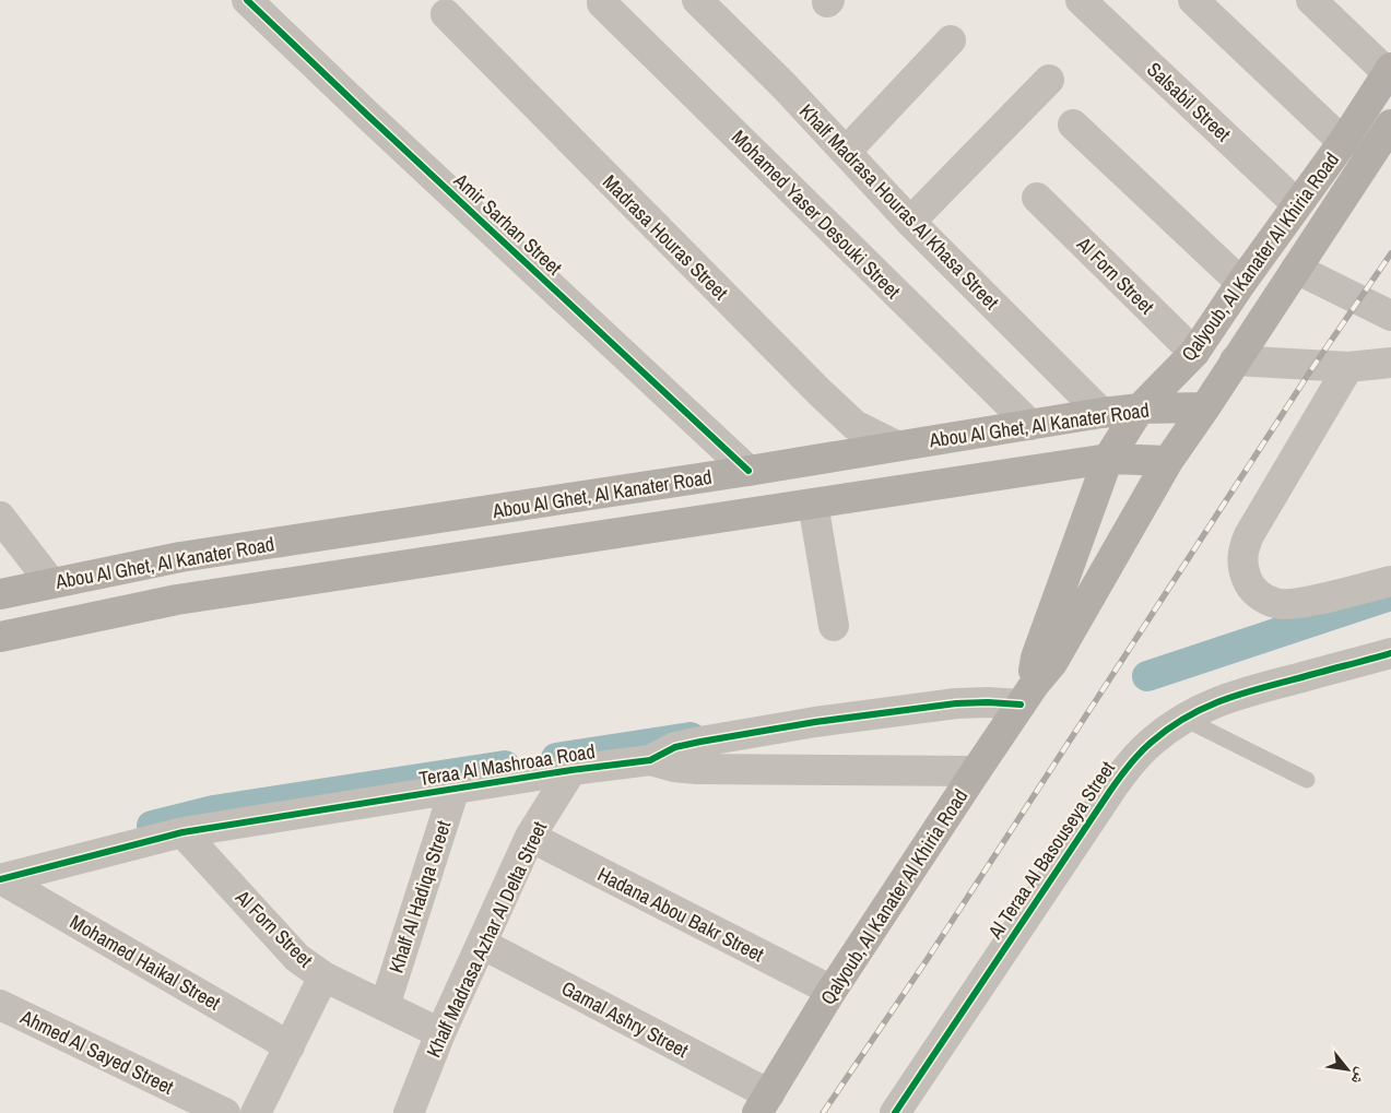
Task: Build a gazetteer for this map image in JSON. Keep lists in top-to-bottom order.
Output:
{
  "streets": {
    "main road": ["Qalyoub, Al Kanater Al Khiria Road", "Abou Al Ghet, Al Kanater Road"],
    "street": [
      "Salsabil Street",
      "Khalf Madrasa Houras Al Khasa Street",
      "Mohamed Yaser Desouki Street",
      "Amir Sarhan Street",
      "Madrasa Houras Street",
      "Al Forn Street",
      "Teraa Al Mashroaa Road",
      "Al Teraa Al Basouseya Street",
      "Khalf Al Hadiqa Street",
      "Hadana Abou Bakr Street",
      "Khalf Madrasa Azhar Al Delta Street",
      "Mohamed Haikal Street",
      "Gamal Ashry Street",
      "Ahmed Al Sayed Street"
    ]
  },
  "crossings": [
    ["Salsabil Street", "Qalyoub, Al Kanater Al Khiria Road"],
    ["Khalf Madrasa Houras Al Khasa Street", "Abou Al Ghet, Al Kanater Road"],
    ["Mohamed Yaser Desouki Street", "Abou Al Ghet, Al Kanater Road"],
    ["Amir Sarhan Street", "Abou Al Ghet, Al Kanater Road"],
    ["Madrasa Houras Street", "Abou Al Ghet, Al Kanater Road"],
    ["Qalyoub, Al Kanater Al Khiria Road", "Al Forn Street"],
    ["Qalyoub, Al Kanater Al Khiria Road", "Abou Al Ghet, Al Kanater Road"],
    ["Qalyoub, Al Kanater Al Khiria Road", "Teraa Al Mashroaa Road"],
    ["Qalyoub, Al Kanater Al Khiria Road", "Hadana Abou Bakr Street"],
    ["Qalyoub, Al Kanater Al Khiria Road", "Gamal Ashry Street"],
    ["Al Forn Street", "Teraa Al Mashroaa Road"],
    ["Al Forn Street", "Khalf Al Hadiqa Street"],
    ["Al Forn Street", "Khalf Madrasa Azhar Al Delta Street"],
    ["Teraa Al Mashroaa Road", "Khalf Al Hadiqa Street"],
    ["Teraa Al Mashroaa Road", "Khalf Madrasa Azhar Al Delta Street"],
    ["Teraa Al Mashroaa Road", "Mohamed Haikal Street"],
    ["Hadana Abou Bakr Street", "Khalf Madrasa Azhar Al Delta Street"],
    ["Khalf Madrasa Azhar Al Delta Street", "Gamal Ashry Street"]
  ],
  "north": "bottom right"
}
